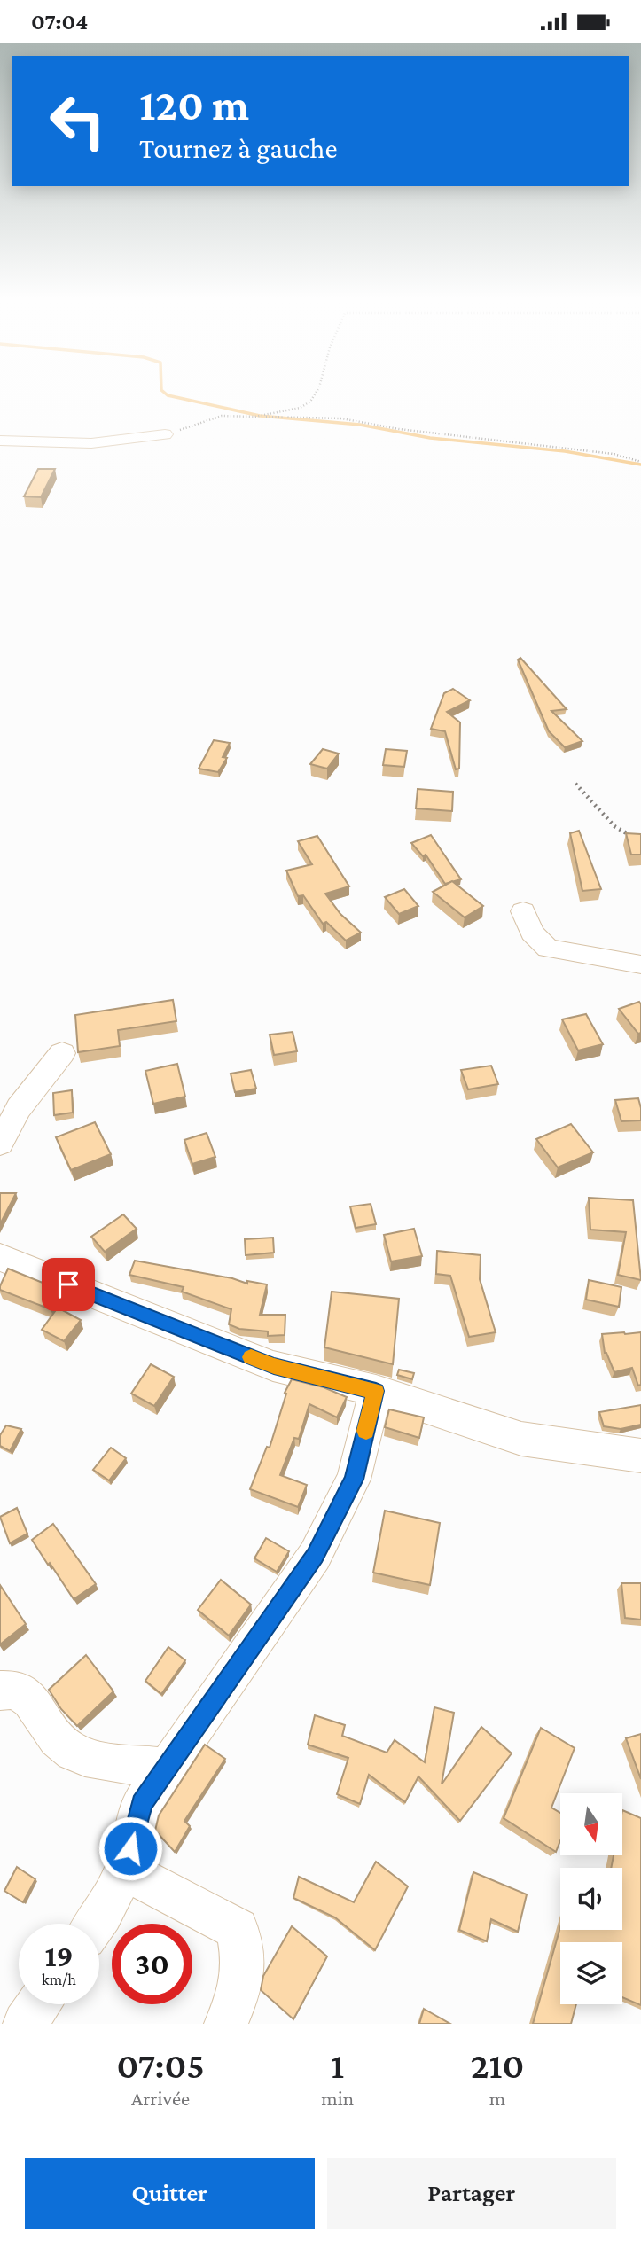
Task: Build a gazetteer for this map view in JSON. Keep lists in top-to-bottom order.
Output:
{
  "north": "bottom",
  "page": {
    "status": "07:04",
    "turn": ["120 m", "Tournez à gauche"],
    "speed": "19 km/h",
    "limit": "30",
    "eta": [
      "07:05",
      "Arrivée",
      "1",
      "min",
      "210",
      "m"
    ],
    "buttons": ["Quitter", "Partager"]
  }
}
